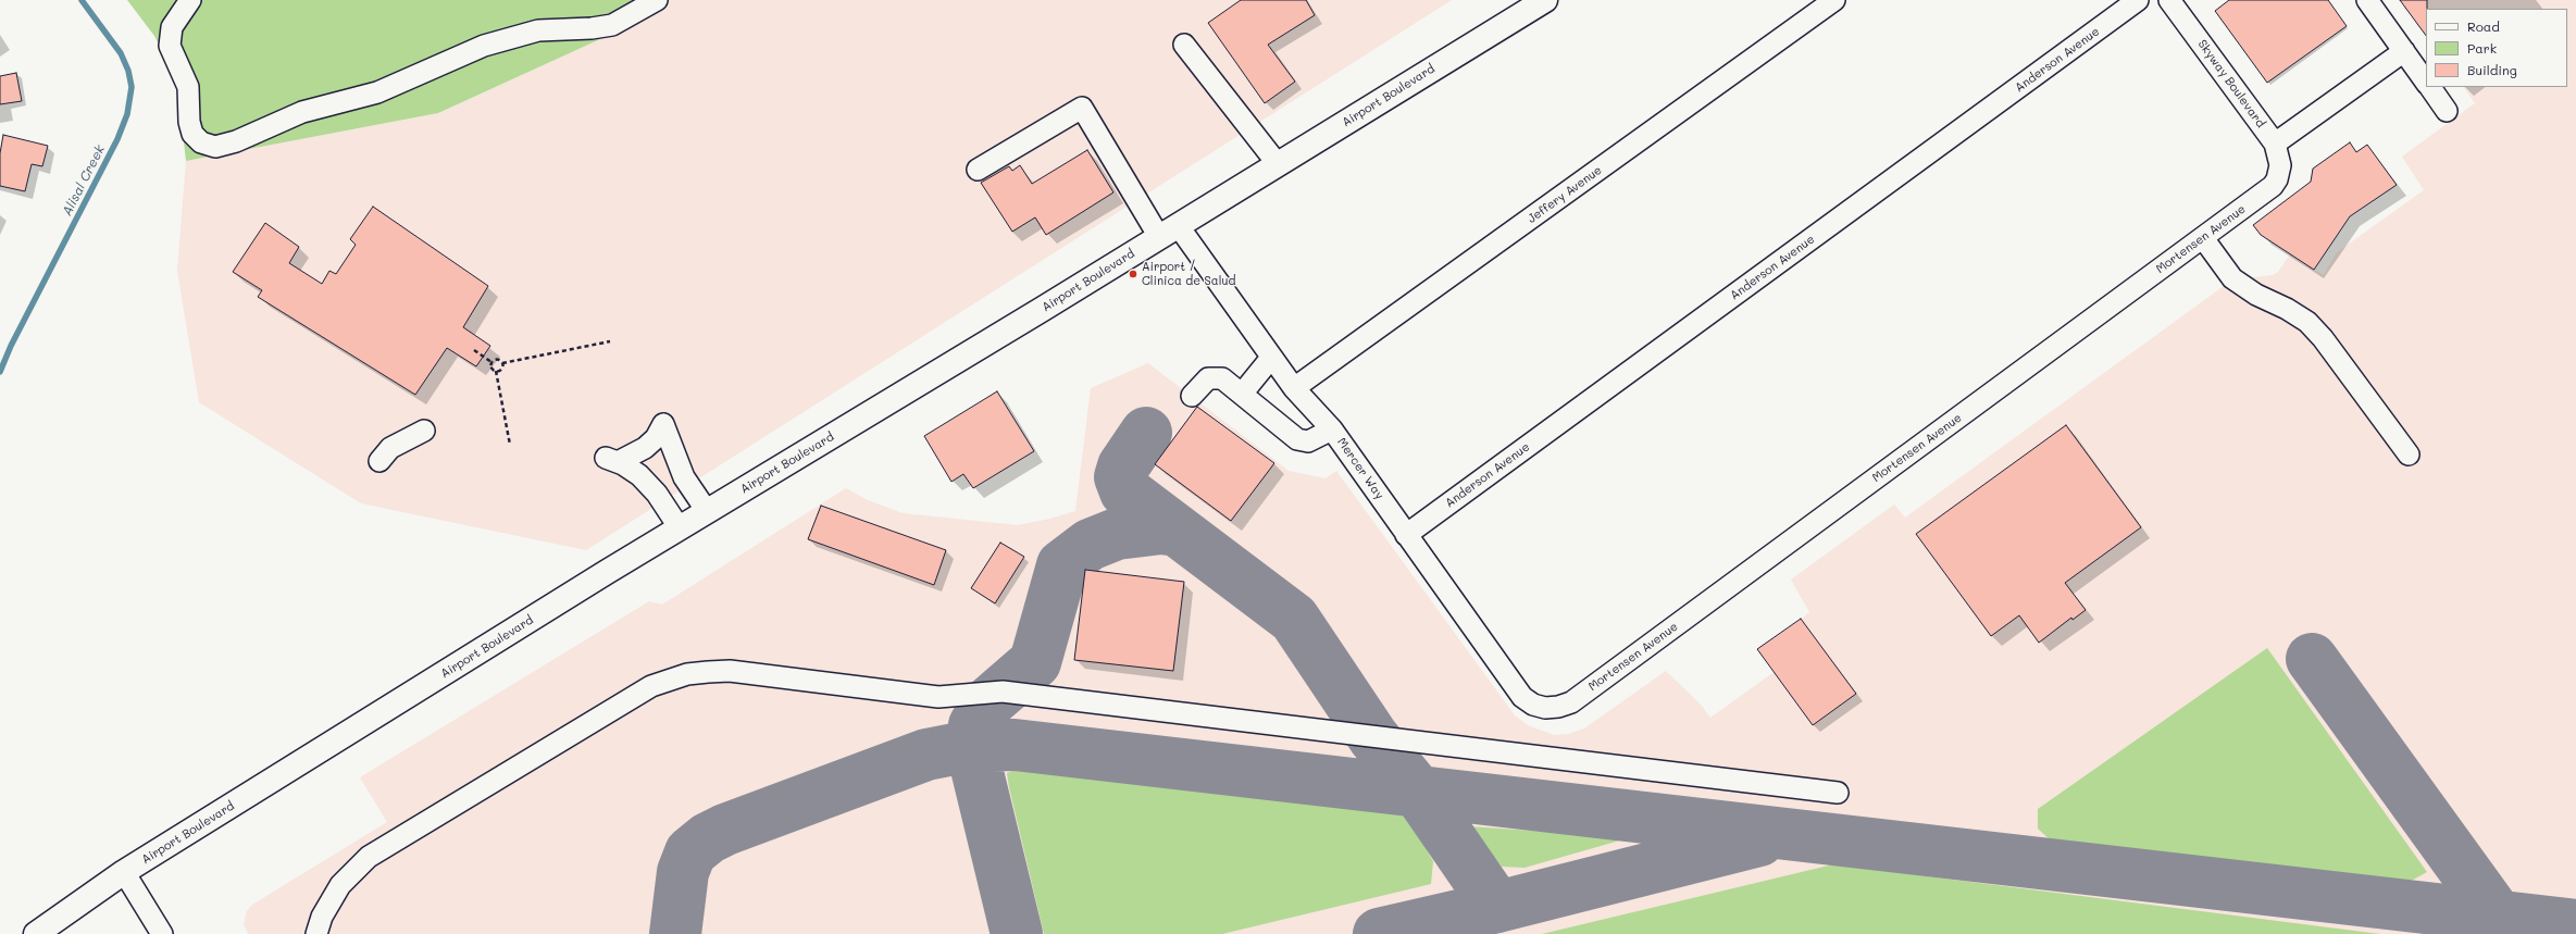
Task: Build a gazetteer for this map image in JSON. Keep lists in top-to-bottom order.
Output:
{
  "streets": {
    "main road": ["Airport Boulevard"],
    "street": [
      "Anderson Avenue",
      "Skyway Boulevard",
      "Jeffery Avenue",
      "Mortensen Avenue",
      "Mercer Way"
    ]
  },
  "crossings": [
    ["Anderson Avenue", "Mercer Way"],
    ["Skyway Boulevard", "Mortensen Avenue"],
    ["Airport Boulevard", "Mercer Way"],
    ["Jeffery Avenue", "Mercer Way"],
    ["Mortensen Avenue", "Mercer Way"]
  ],
  "water": ["Alisal Creek"],
  "places": ["Airport / Clinica de Salud"],
  "legend": ["Road", "Park", "Building"]
}
